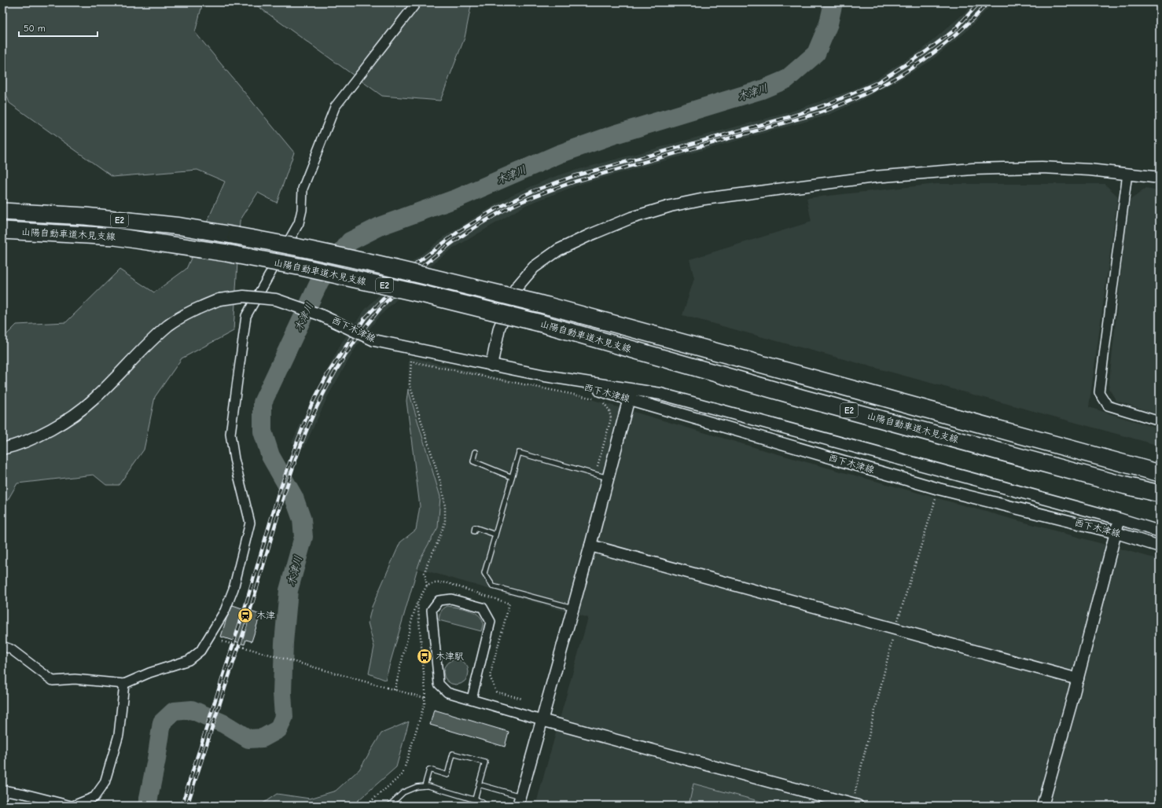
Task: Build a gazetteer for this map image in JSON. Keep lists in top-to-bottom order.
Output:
{
  "streets": {
    "highway": ["E2", "山陽自動車道木見支線"],
    "street": ["西下木津線"]
  },
  "water": ["木津川"],
  "places": {
    "station": ["木津"],
    "bus stop": ["木津駅"]
  },
  "scale_bar": "50 m"
}
